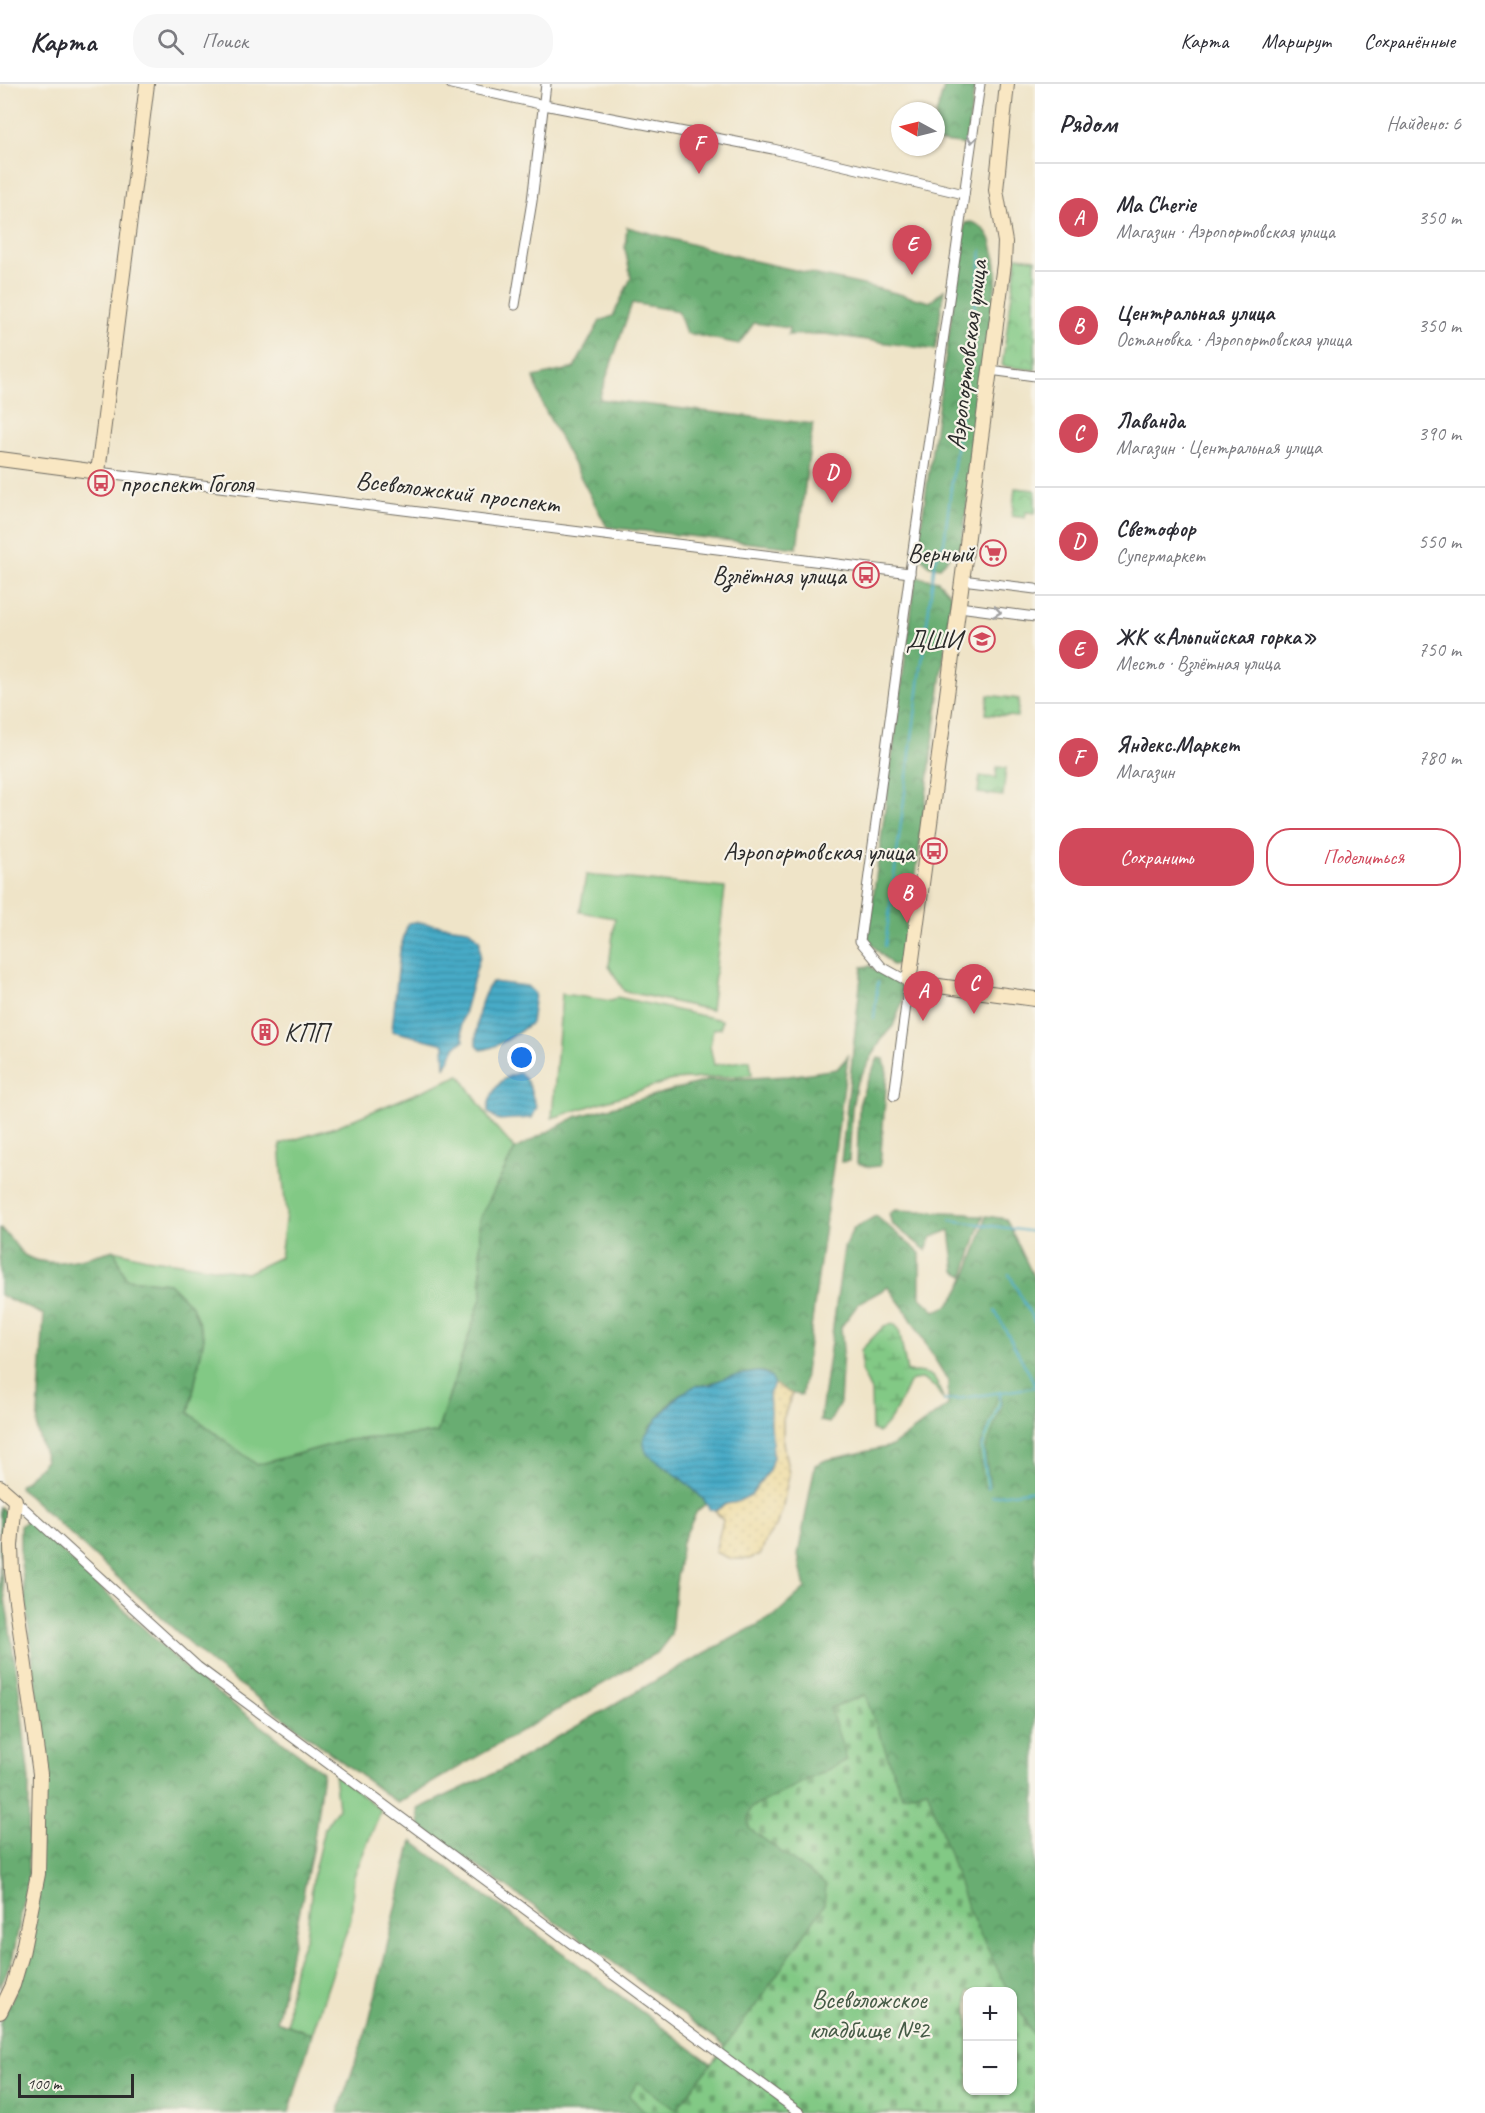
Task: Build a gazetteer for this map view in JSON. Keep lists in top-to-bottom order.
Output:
{
  "streets": {
    "street": ["Аэропортовская улица", "Всеволожский проспект"]
  },
  "parks": ["Всеволожское кладбище №2"],
  "places": {
    "bus stop": ["проспект Гоголя", "Взлётная улица", "Аэропортовская улица"],
    "supermarket": ["Верный"],
    "school or university": ["ДШИ"],
    "building": ["КПП"]
  },
  "scale_bar": "100 m",
  "north": "left",
  "page": {
    "header": "Карта",
    "search": "Поиск",
    "nav": ["Карта", "Маршрут", "Сохранённые"],
    "heading": ["Рядом", "Найдено: 6"],
    "pins": [
      "F",
      "E",
      "D",
      "B",
      "C",
      "A"
    ],
    "list": [
      {
        "mark": "A",
        "name": "Ma Cherie",
        "note": "Магазин · Аэропортовская улица",
        "value": "350 m"
      },
      {
        "mark": "B",
        "name": "Центральная улица",
        "note": "Остановка · Аэропортовская улица",
        "value": "350 m"
      },
      {
        "mark": "C",
        "name": "Лаванда",
        "note": "Магазин · Центральная улица",
        "value": "390 m"
      },
      {
        "mark": "D",
        "name": "Светофор",
        "note": "Супермаркет",
        "value": "550 m"
      },
      {
        "mark": "E",
        "name": "ЖК «Альпийская горка»",
        "note": "Место · Взлётная улица",
        "value": "750 m"
      },
      {
        "mark": "F",
        "name": "Яндекс.Маркет",
        "note": "Магазин",
        "value": "780 m"
      }
    ],
    "buttons": ["Сохранить", "Поделиться"],
    "map_buttons": ["+", "−"],
    "scale": "100 m"
  }
}
